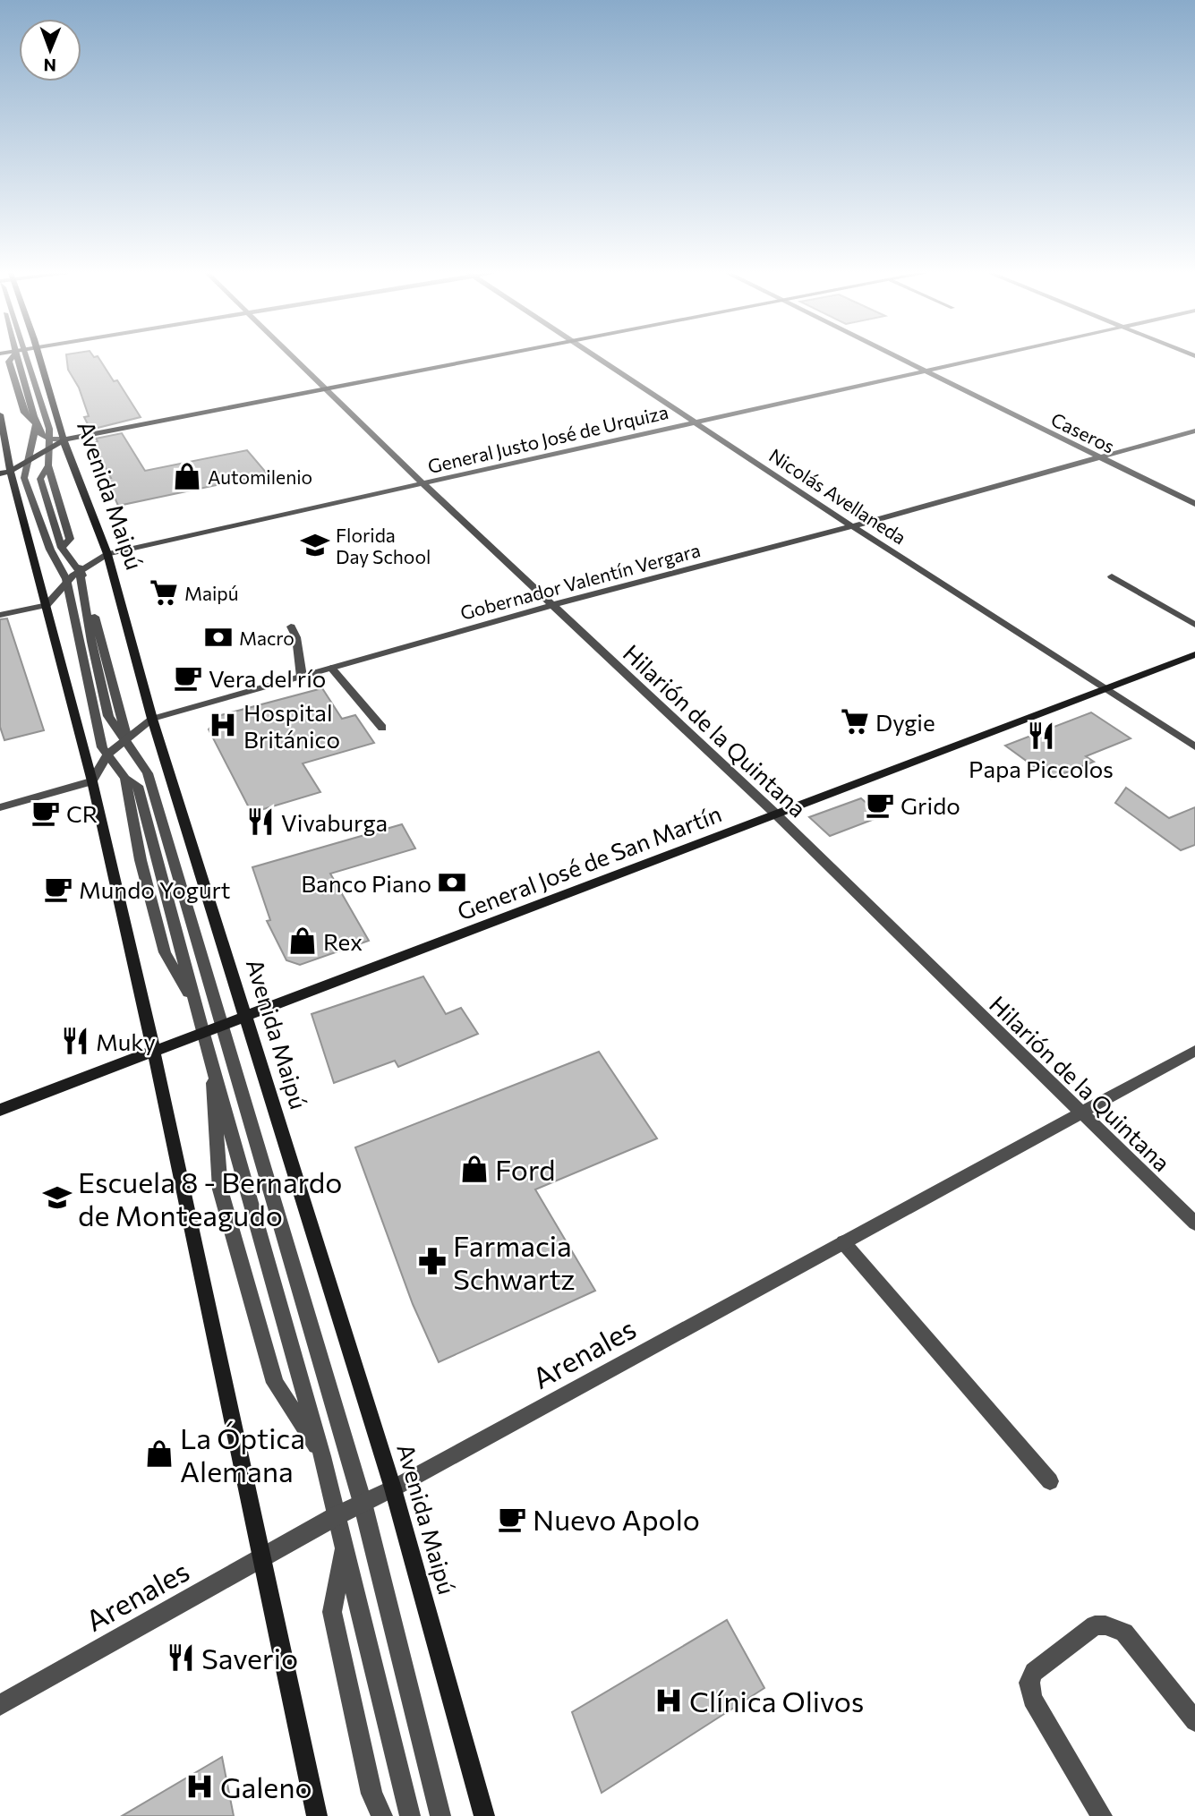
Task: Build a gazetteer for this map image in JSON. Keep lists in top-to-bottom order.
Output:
{
  "streets": {
    "main road": ["Avenida Maipú", "General José de San Martín"],
    "street": [
      "Caseros",
      "General Justo José de Urquiza",
      "Nicolás Avellaneda",
      "Gobernador Valentín Vergara",
      "Hilarión de la Quintana",
      "Arenales"
    ]
  },
  "crossings": [
    ["Caseros", "General Justo José de Urquiza"],
    ["Caseros", "Gobernador Valentín Vergara"],
    ["General Justo José de Urquiza", "Avenida Maipú"],
    ["General Justo José de Urquiza", "Nicolás Avellaneda"],
    ["General Justo José de Urquiza", "Hilarión de la Quintana"],
    ["Avenida Maipú", "Gobernador Valentín Vergara"],
    ["Avenida Maipú", "General José de San Martín"],
    ["Avenida Maipú", "Arenales"],
    ["Nicolás Avellaneda", "Gobernador Valentín Vergara"],
    ["Nicolás Avellaneda", "General José de San Martín"],
    ["Gobernador Valentín Vergara", "Hilarión de la Quintana"],
    ["Hilarión de la Quintana", "General José de San Martín"],
    ["Hilarión de la Quintana", "Arenales"]
  ],
  "places": {
    "shop": [
      "Automilenio",
      "Rex",
      "Ford",
      "La Óptica Alemana"
    ],
    "school or university": ["Florida Day School", "Escuela 8 - Bernardo de Monteagudo"],
    "supermarket": ["Maipú", "Dygie"],
    "bank": ["Macro", "Banco Piano"],
    "cafe": [
      "Vera del río",
      "Grido",
      "CR",
      "Mundo Yogurt",
      "Nuevo Apolo"
    ],
    "hospital": ["Hospital Británico", "Clínica Olivos", "Galeno"],
    "restaurant": [
      "Papa Piccolos",
      "Vivaburga",
      "Muky",
      "Saverio"
    ],
    "pharmacy": ["Farmacia Schwartz"]
  },
  "north": "bottom"
}
